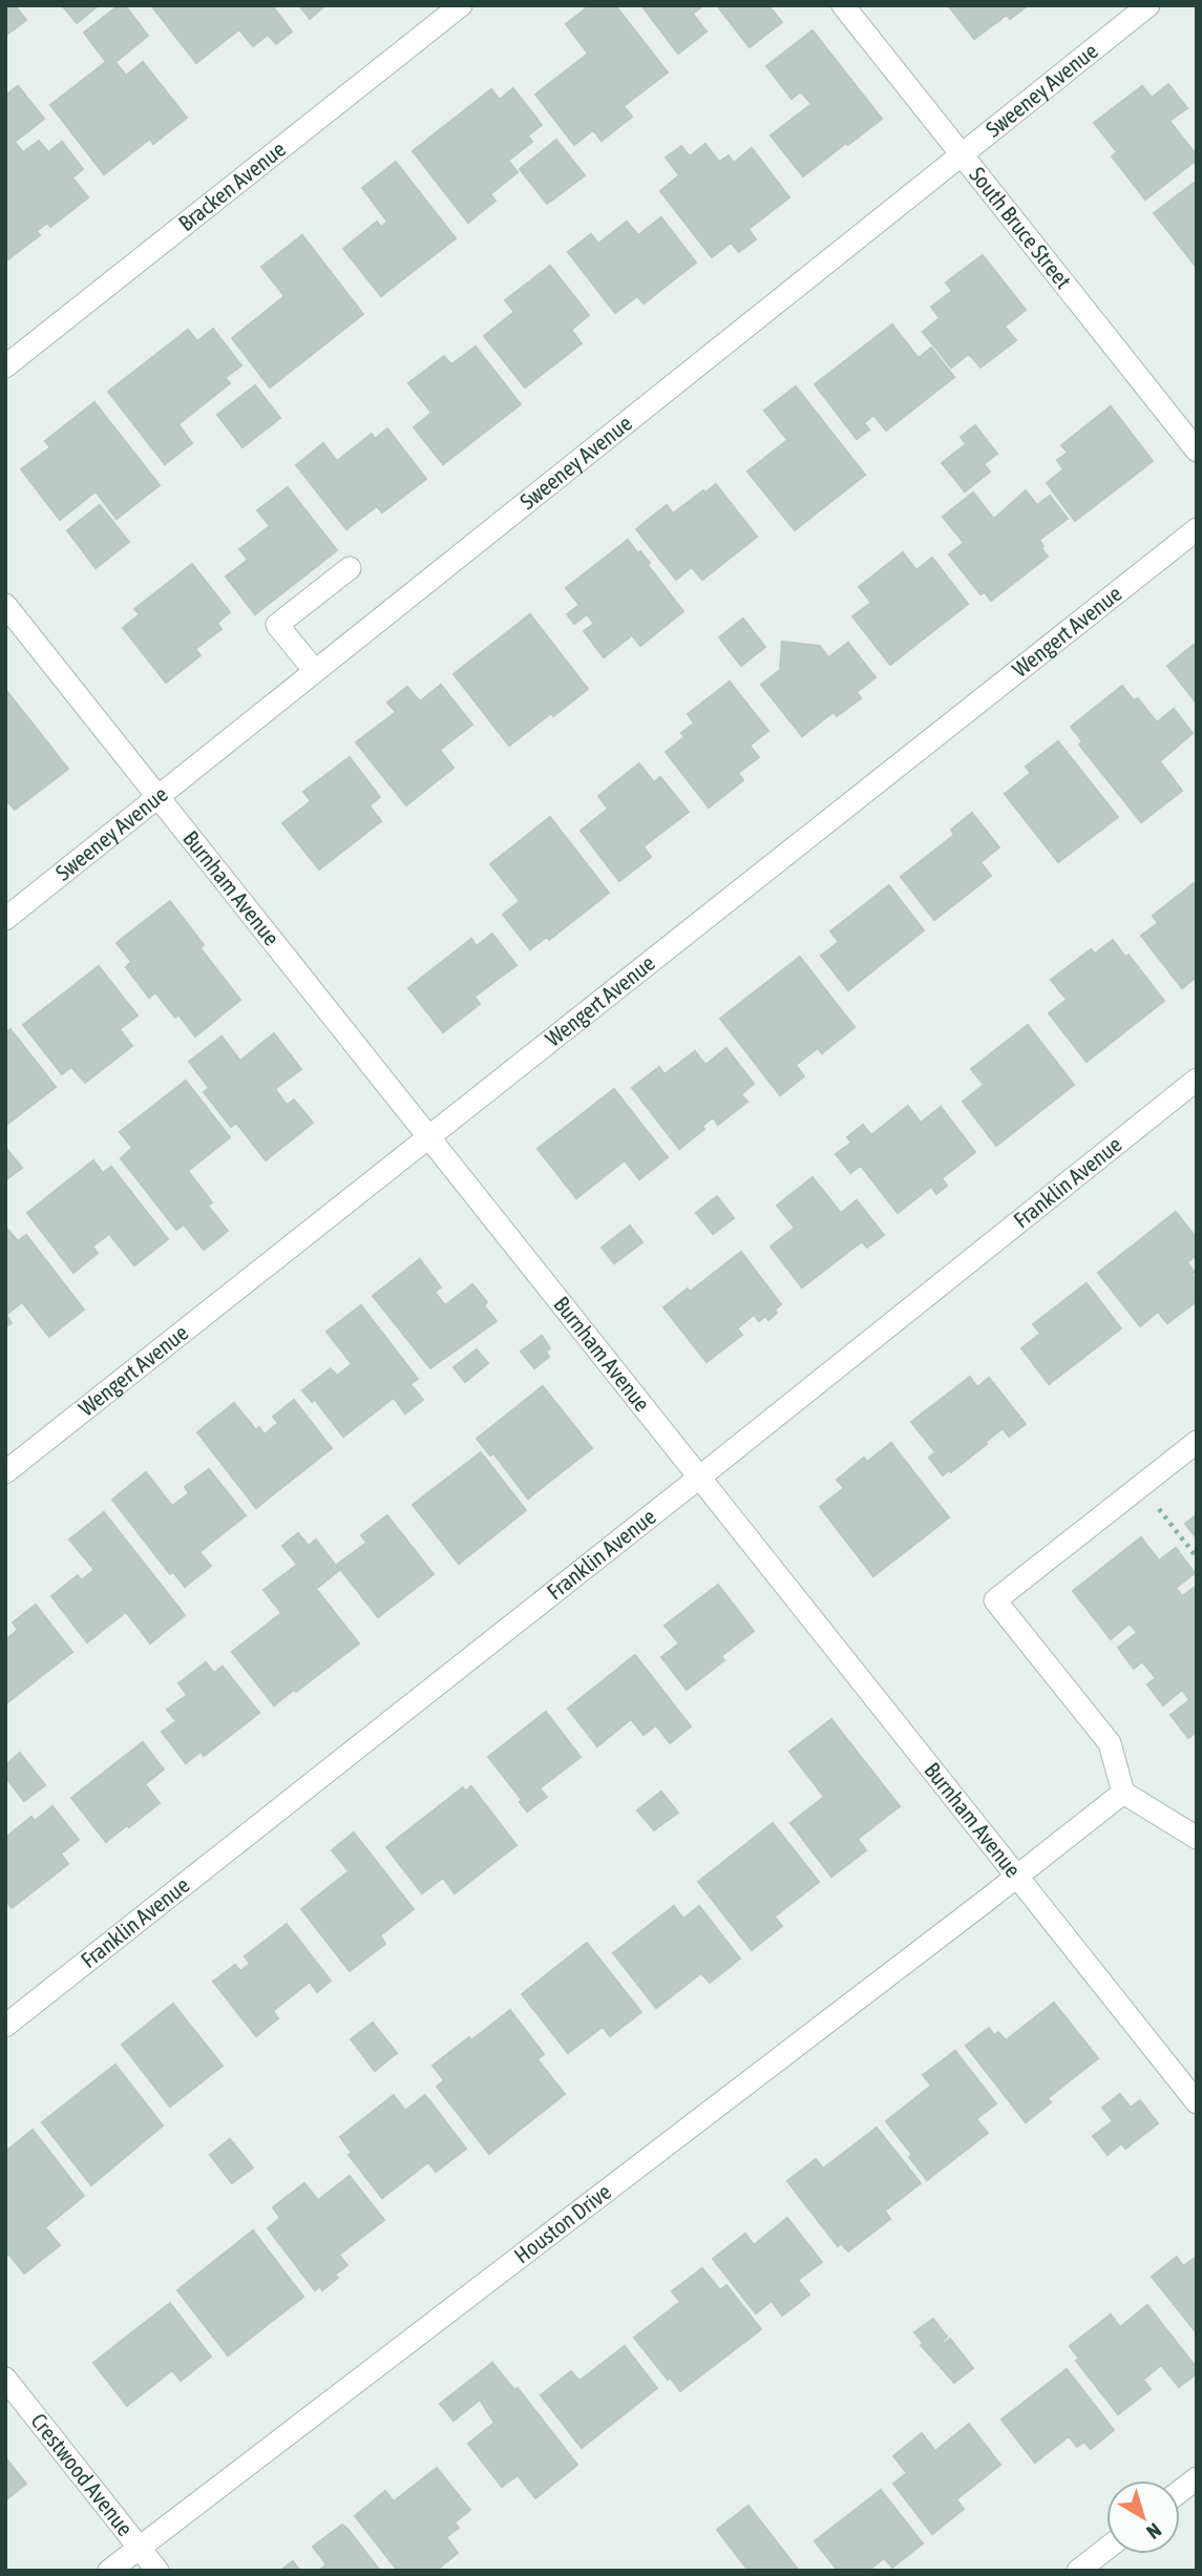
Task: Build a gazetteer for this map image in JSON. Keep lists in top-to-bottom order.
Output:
{
  "streets": {
    "street": [
      "Sweeney Avenue",
      "Bracken Avenue",
      "South Bruce Street",
      "Wengert Avenue",
      "Burnham Avenue",
      "Franklin Avenue",
      "Houston Drive",
      "Crestwood Avenue"
    ]
  },
  "crossings": [
    ["Sweeney Avenue", "South Bruce Street"],
    ["Sweeney Avenue", "Burnham Avenue"],
    ["Wengert Avenue", "Burnham Avenue"],
    ["Burnham Avenue", "Franklin Avenue"],
    ["Burnham Avenue", "Houston Drive"],
    ["Houston Drive", "Crestwood Avenue"]
  ],
  "north": "bottom right"
}
